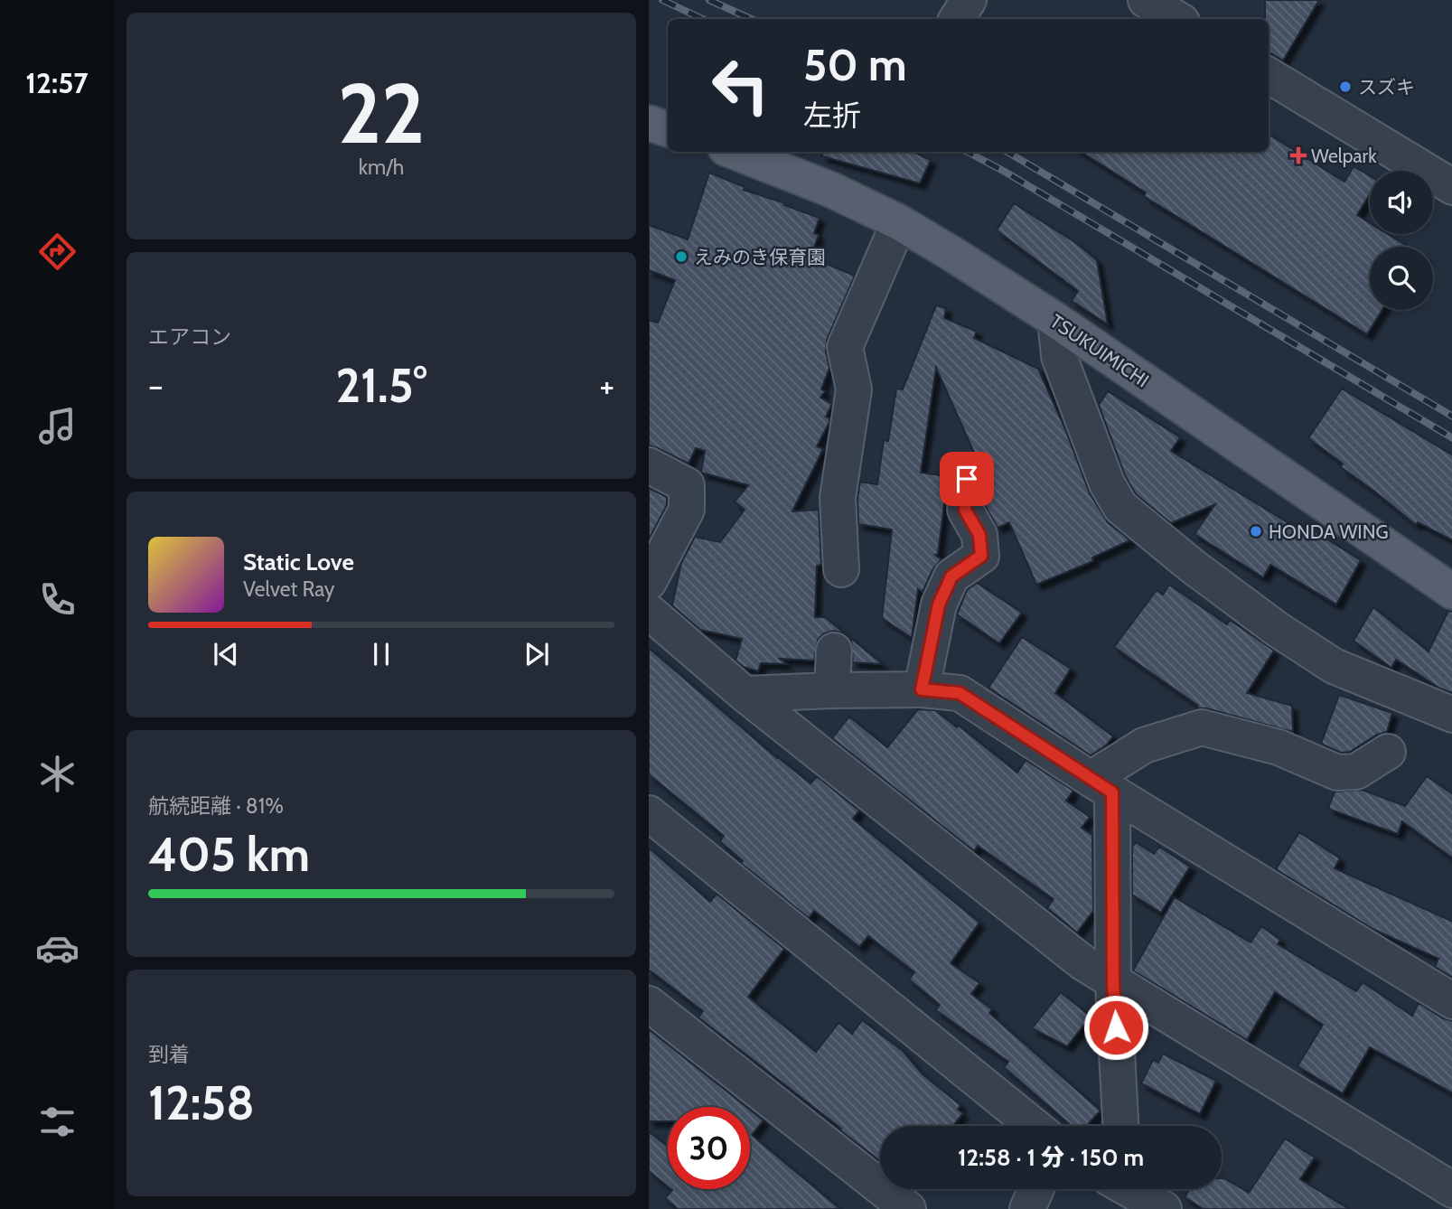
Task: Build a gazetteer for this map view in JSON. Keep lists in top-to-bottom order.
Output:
{
  "streets": {
    "main road": ["TSUKUIMICHI"]
  },
  "places": {
    "other": ["スズキ", "えみのき保育園", "HONDA WING"],
    "health": ["Welpark"]
  },
  "page": {
    "tabs": "12:57",
    "tile": [
      ["22", "km/h"],
      "エアコン",
      ["航続距離 · 81%", "405 km"],
      ["到着", "12:58"]
    ],
    "turn": ["50 m", "左折"],
    "heat": ["−", "21.5°", "+"],
    "song": ["Static Love", "Velvet Ray"],
    "limit": "30",
    "trip": "12:58 · 1 分 · 150 m"
  }
}
